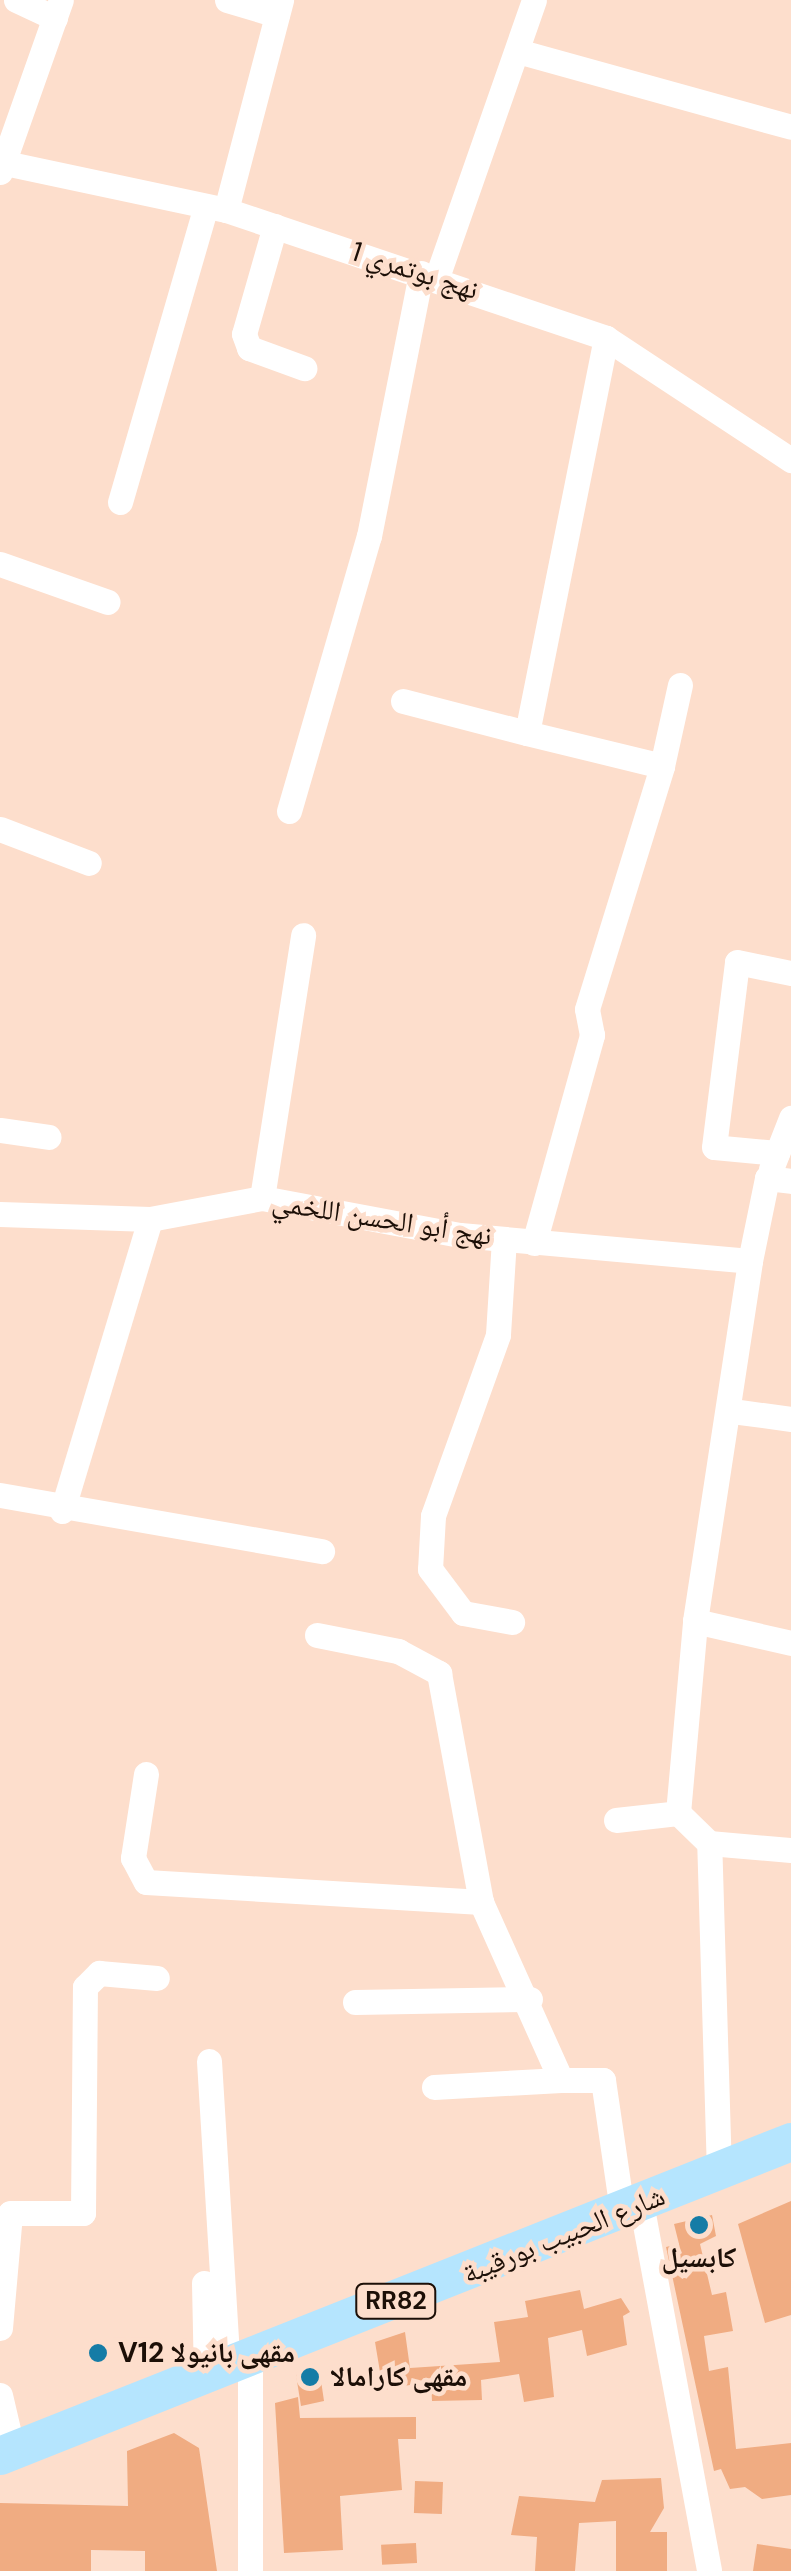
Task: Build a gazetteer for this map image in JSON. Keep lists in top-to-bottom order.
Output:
{
  "streets": {
    "main road": ["شارع الحبيب بورقيبة", "RR82"],
    "street": ["نهج بوتمري 1", "نهج أبو الحسن اللخمي"]
  },
  "places": ["كابسيل", "V12 مقهى بانيولا", "مقهى كارامالا"]
}
